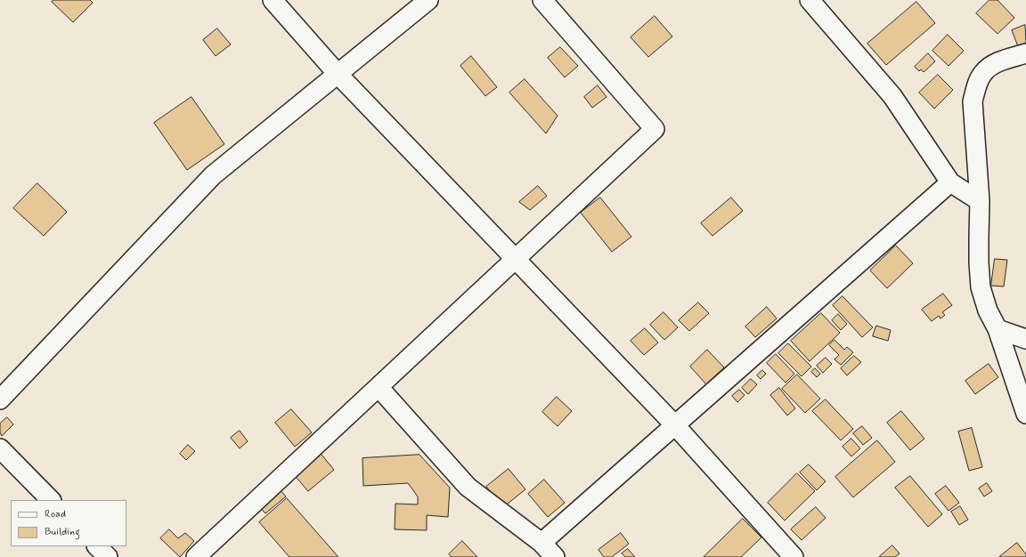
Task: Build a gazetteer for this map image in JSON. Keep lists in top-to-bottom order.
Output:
{
  "legend": ["Road", "Building"]
}
